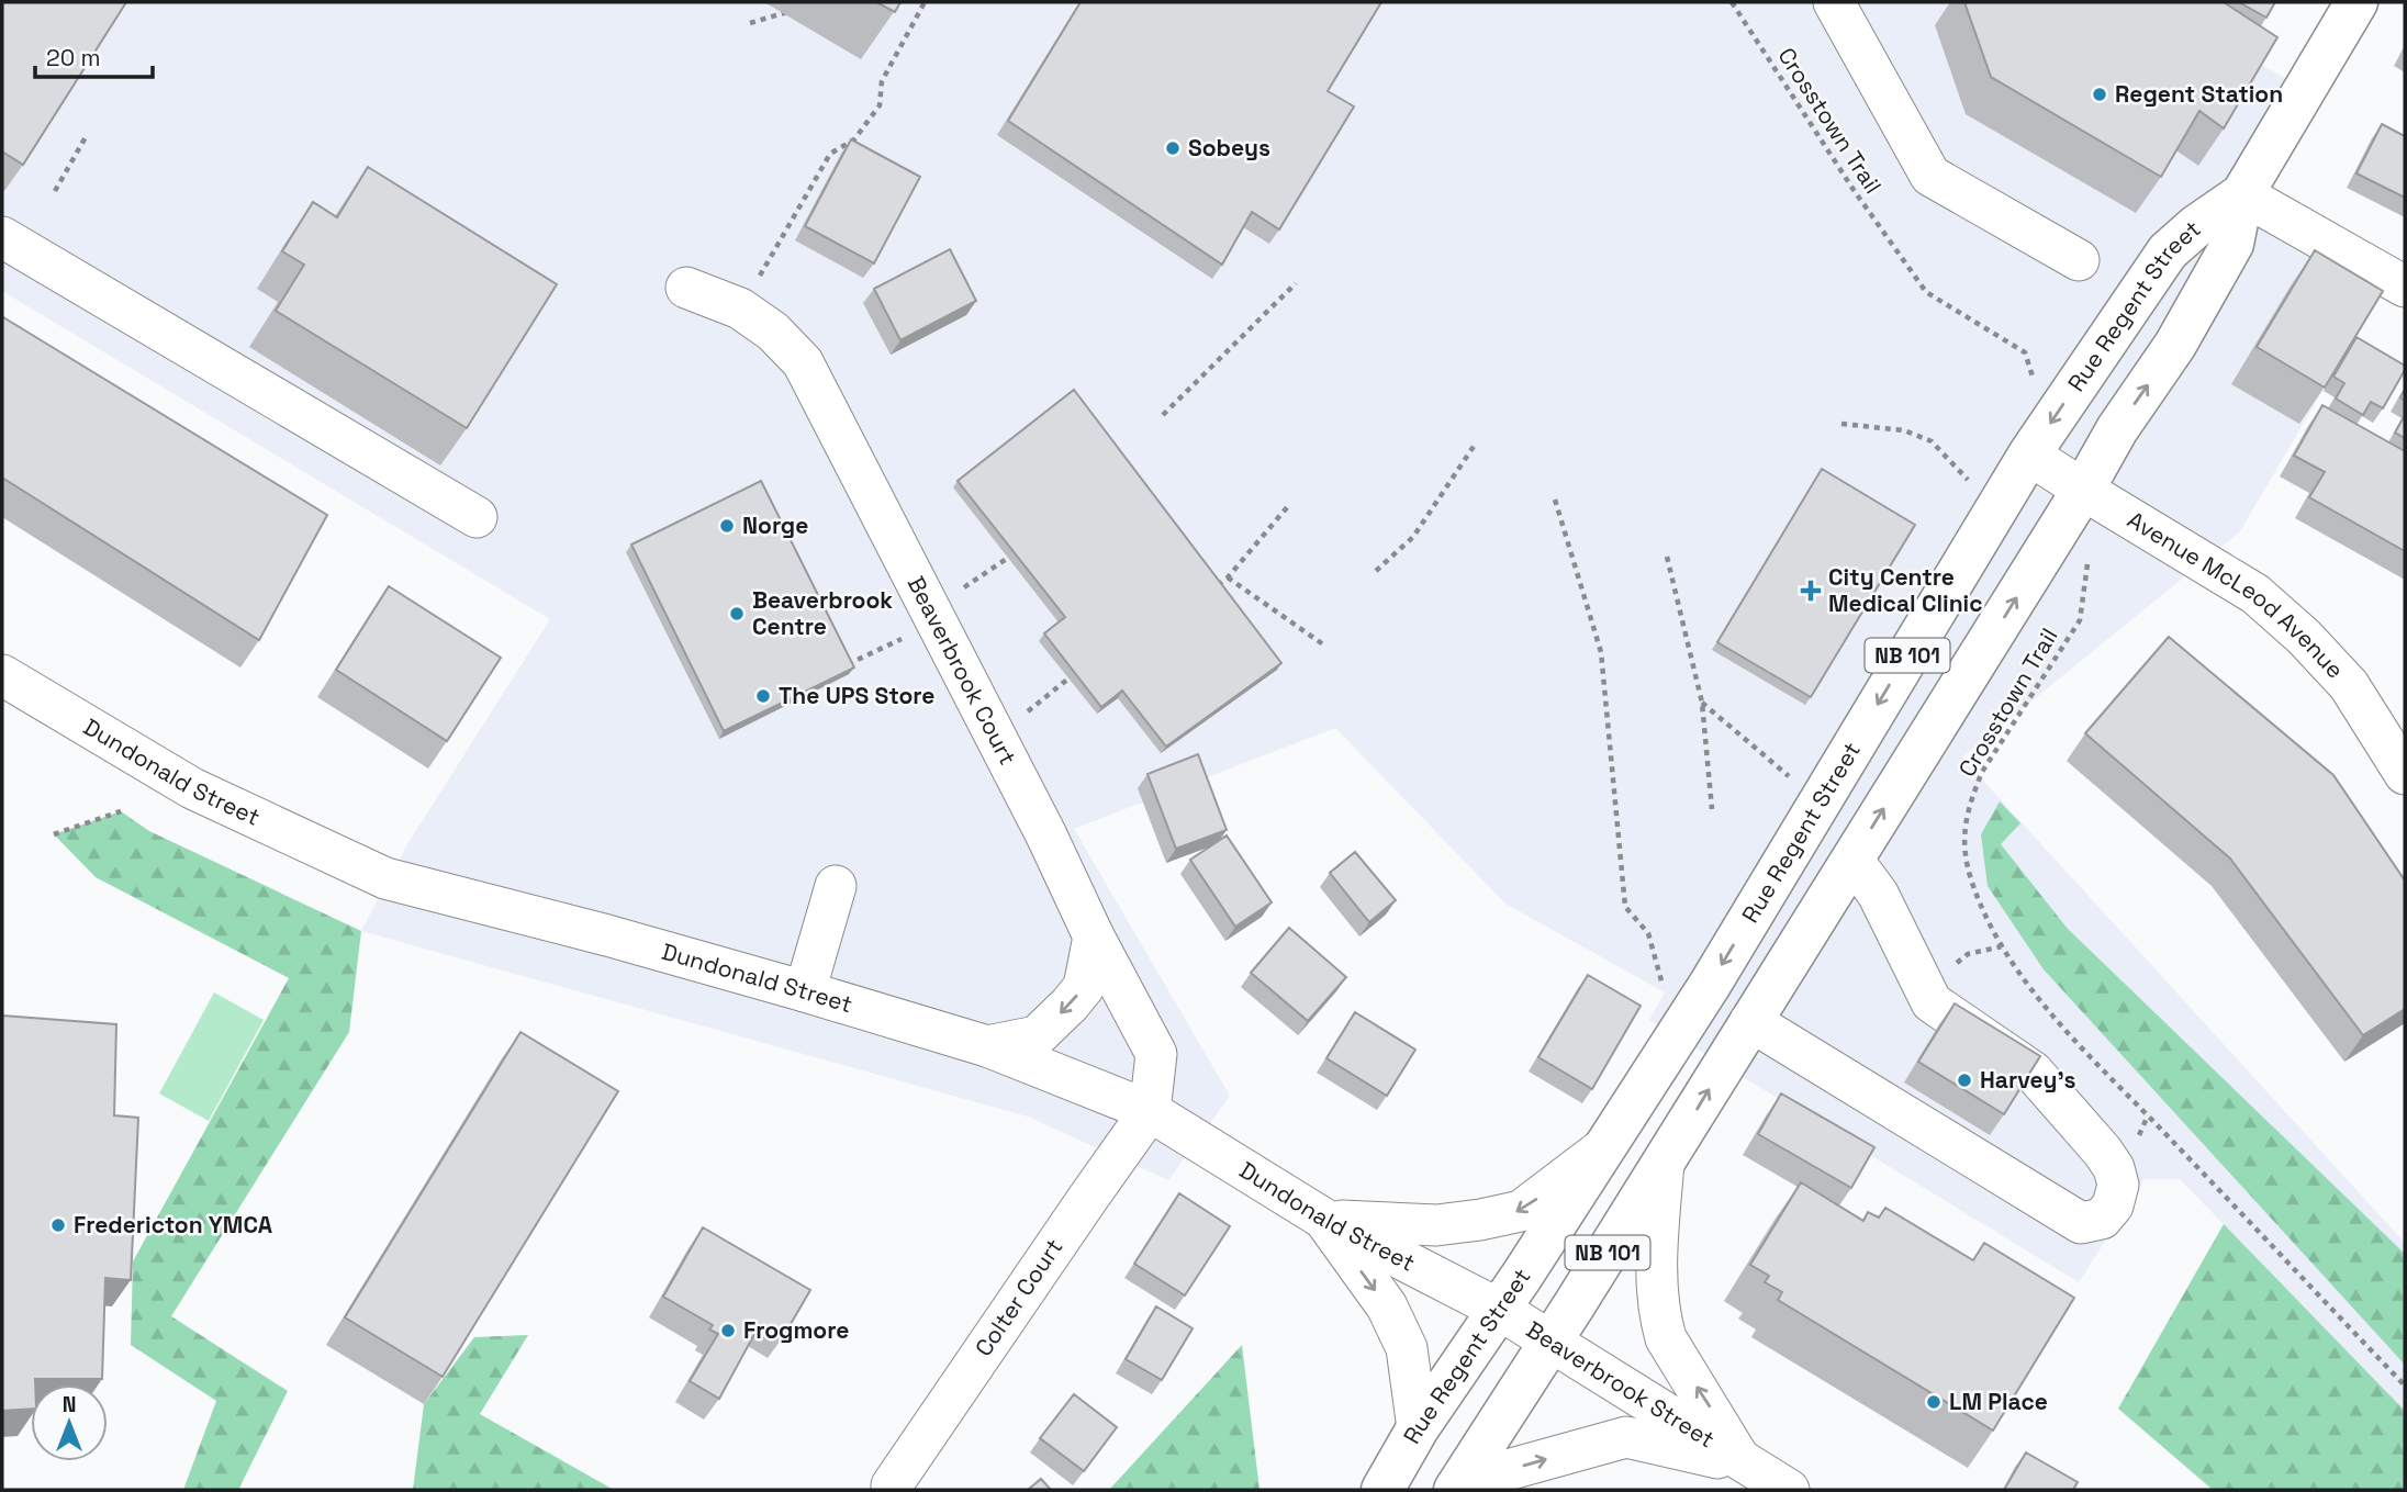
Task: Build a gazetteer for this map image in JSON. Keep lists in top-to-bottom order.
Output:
{
  "streets": {
    "main road": ["Rue Regent Street", "NB 101"],
    "street": [
      "Avenue McLeod Avenue",
      "Beaverbrook Court",
      "Dundonald Street",
      "Colter Court",
      "Beaverbrook Street"
    ],
    "path": ["Crosstown Trail"]
  },
  "crossings": [
    ["Rue Regent Street", "Avenue McLeod Avenue"],
    ["Rue Regent Street", "Dundonald Street"],
    ["Rue Regent Street", "Beaverbrook Street"],
    ["Beaverbrook Court", "Dundonald Street"],
    ["Beaverbrook Court", "Colter Court"],
    ["Dundonald Street", "Colter Court"],
    ["Dundonald Street", "Beaverbrook Street"]
  ],
  "places": {
    "other": [
      "Regent Station",
      "Sobeys",
      "Norge",
      "Beaverbrook Centre",
      "The UPS Store",
      "Harvey's",
      "Fredericton YMCA",
      "Frogmore",
      "LM Place"
    ],
    "health": ["City Centre Medical Clinic"]
  },
  "scale_bar": "20 m",
  "north": "top"
}
